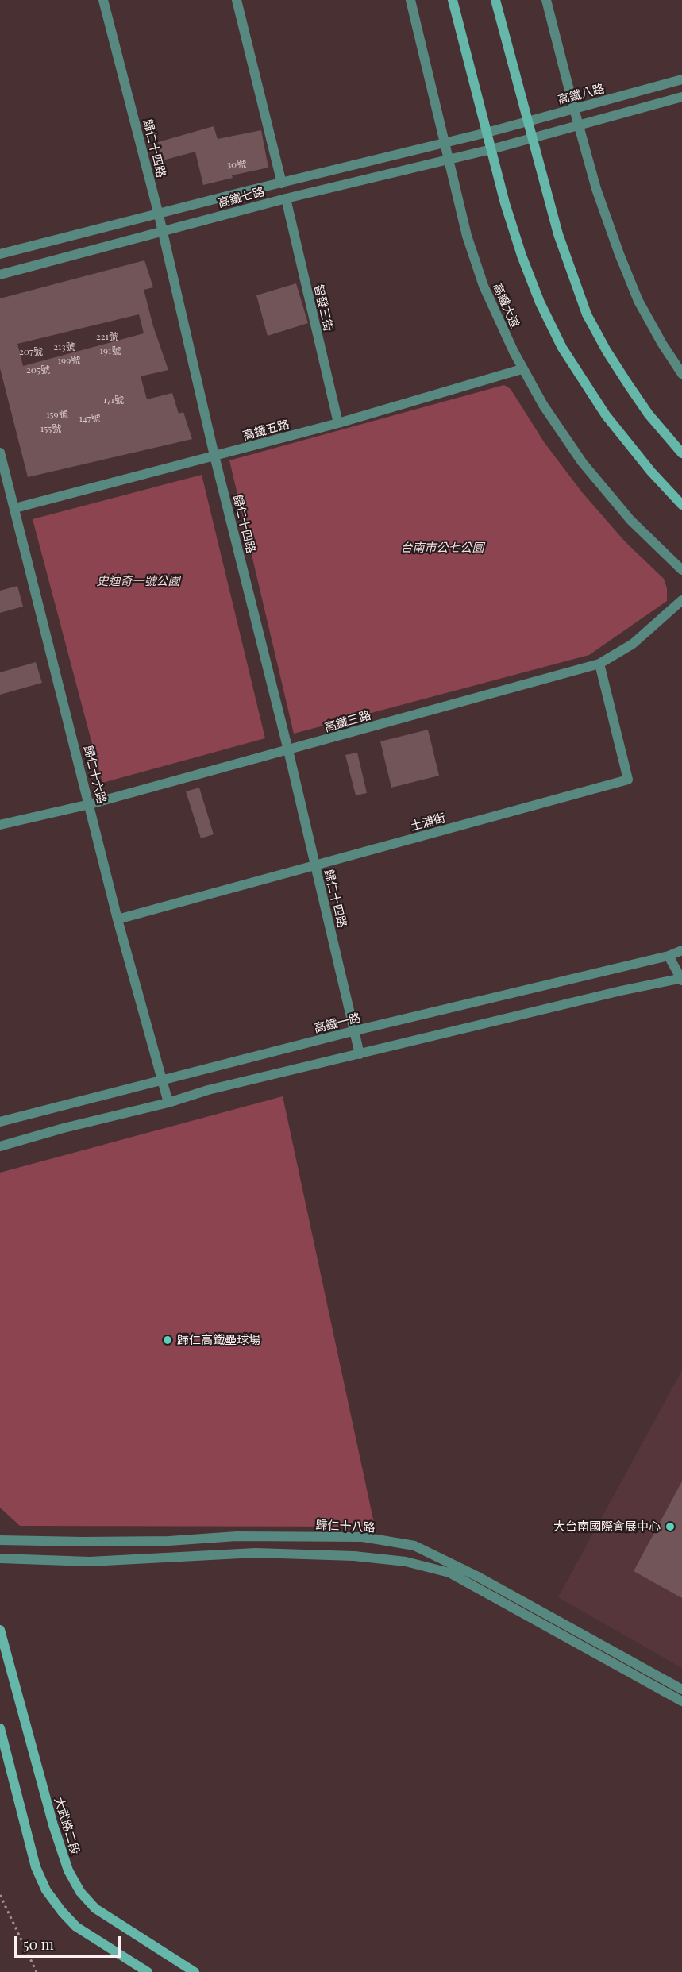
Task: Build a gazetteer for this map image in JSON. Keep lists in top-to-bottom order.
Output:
{
  "streets": {
    "street": [
      "高鐵八路",
      "歸仁十四路",
      "高鐵七路",
      "高鐵大道",
      "智發三街",
      "高鐵五路",
      "高鐵三路",
      "歸仁十六路",
      "土浦街",
      "高鐵一路",
      "歸仁十八路",
      "大武路二段"
    ]
  },
  "crossings": [
    ["高鐵八路", "高鐵七路"],
    ["歸仁十四路", "高鐵七路"],
    ["歸仁十四路", "高鐵五路"],
    ["歸仁十四路", "高鐵三路"],
    ["歸仁十四路", "土浦街"],
    ["歸仁十四路", "高鐵一路"],
    ["高鐵七路", "高鐵大道"],
    ["高鐵七路", "智發三街"],
    ["高鐵大道", "高鐵五路"],
    ["智發三街", "高鐵五路"],
    ["高鐵五路", "歸仁十六路"],
    ["高鐵三路", "歸仁十六路"],
    ["高鐵三路", "土浦街"],
    ["歸仁十六路", "土浦街"],
    ["歸仁十六路", "高鐵一路"]
  ],
  "parks": ["台南市公七公園", "史迪奇一號公園"],
  "places": ["歸仁高鐵壘球場", "大台南國際會展中心"],
  "house_numbers": [
    "30號",
    "221號",
    "213號",
    "191號",
    "207號",
    "199號",
    "205號",
    "171號",
    "159號",
    "147號",
    "155號"
  ],
  "scale_bar": "50 m"
}
